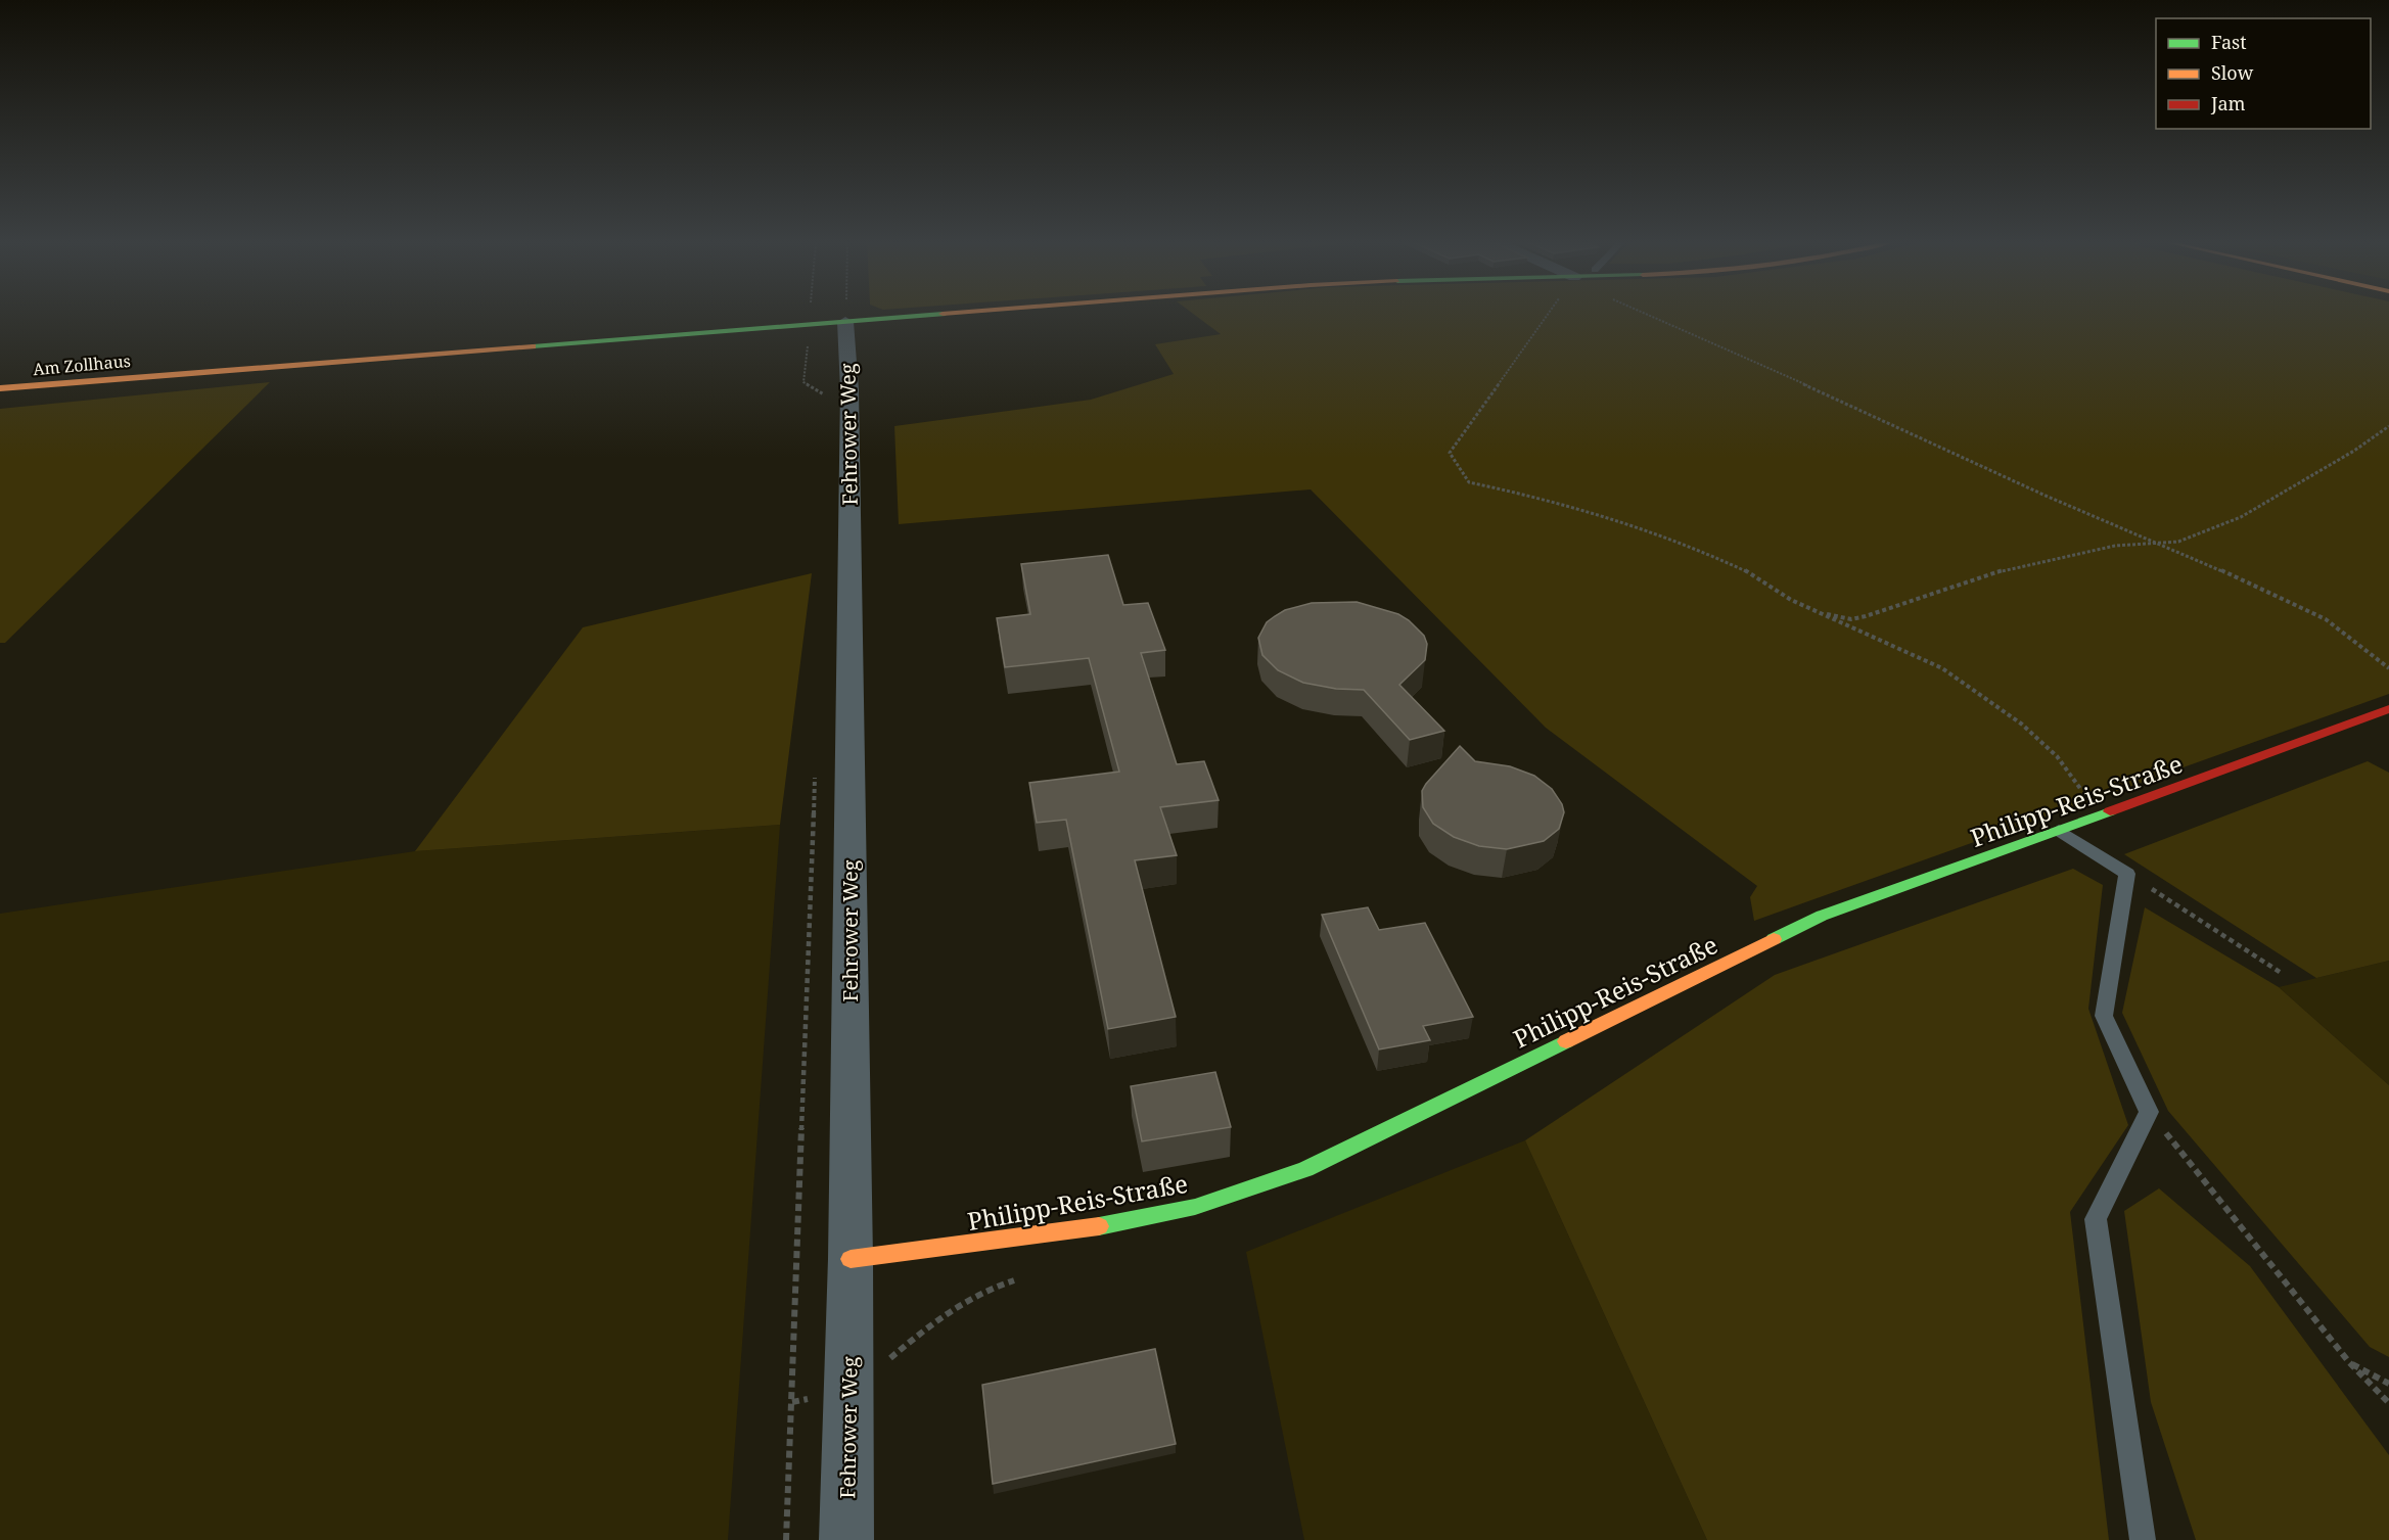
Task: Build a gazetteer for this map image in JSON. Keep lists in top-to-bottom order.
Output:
{
  "streets": {
    "street": ["Am Zollhaus", "Fehrower Weg", "Philipp-Reis-Straße"]
  },
  "crossings": [
    ["Am Zollhaus", "Fehrower Weg"],
    ["Fehrower Weg", "Philipp-Reis-Straße"]
  ],
  "legend": ["Fast", "Slow", "Jam"]
}
